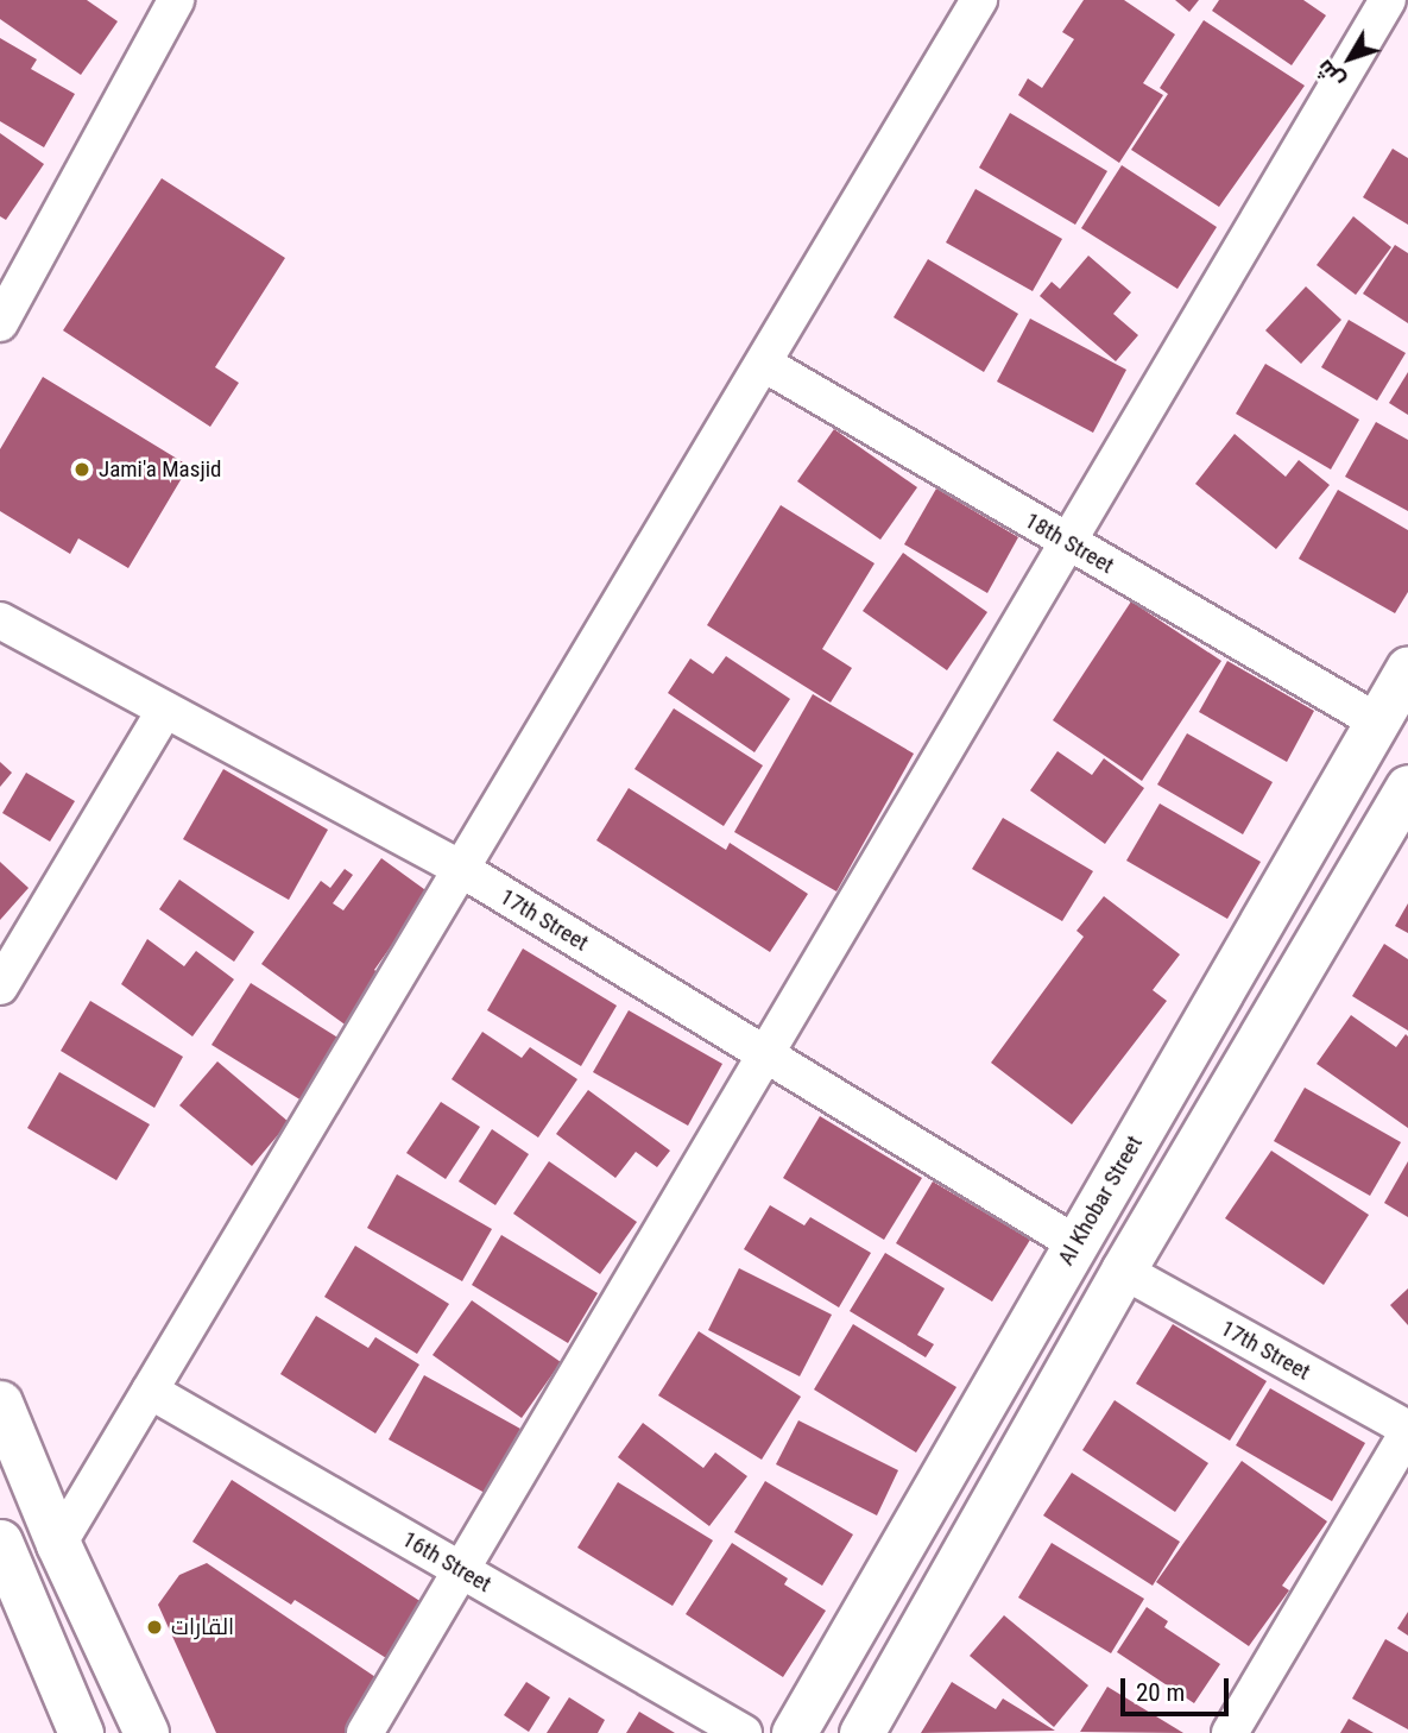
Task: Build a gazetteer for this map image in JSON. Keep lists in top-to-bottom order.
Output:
{
  "streets": {
    "street": [
      "18th Street",
      "17th Street",
      "Al Khobar Street",
      "16th Street"
    ]
  },
  "crossings": [
    ["18th Street", "Al Khobar Street"],
    ["17th Street", "Al Khobar Street"]
  ],
  "places": ["Jami'a Masjid", "القارات"],
  "scale_bar": "20 m",
  "north": "bottom left"
}
